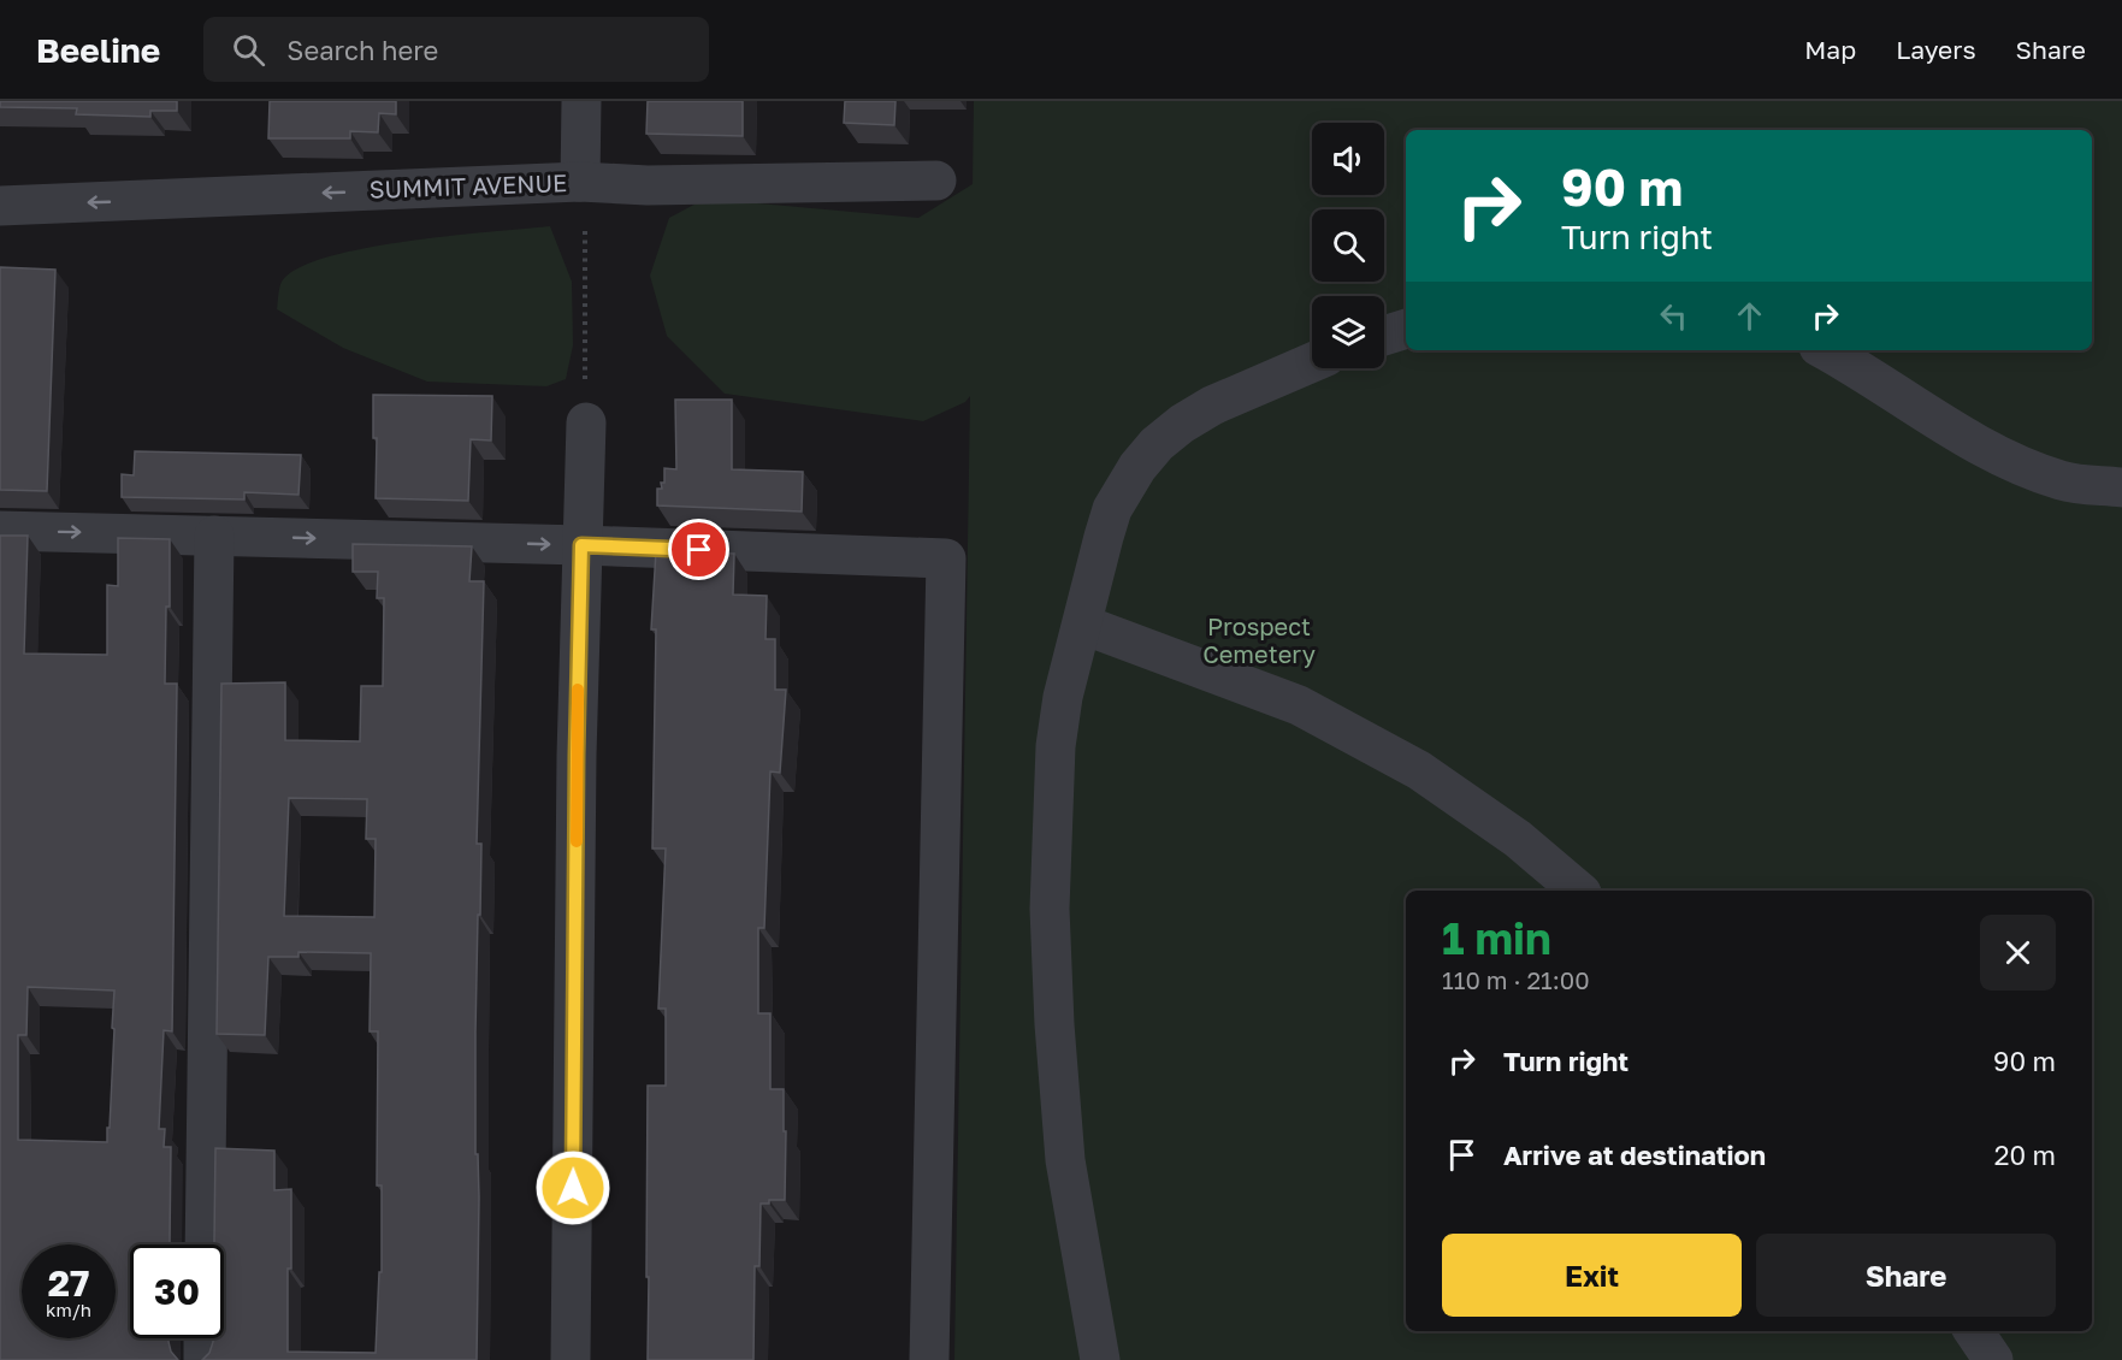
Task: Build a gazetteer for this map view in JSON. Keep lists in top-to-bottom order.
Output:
{
  "streets": {
    "street": ["SUMMIT AVENUE"]
  },
  "parks": ["Prospect Cemetery"],
  "page": {
    "header": "Beeline",
    "search": "Search here",
    "nav": ["Map", "Layers", "Share"],
    "turn": ["90 m", "Turn right"],
    "heading": ["1 min", "110 m · 21:00"],
    "list": [
      {
        "name": "Turn right",
        "value": "90 m"
      },
      {
        "name": "Arrive at destination",
        "value": "20 m"
      }
    ],
    "buttons": ["Exit", "Share"],
    "speed": "27 km/h",
    "limit": "30"
  }
}
